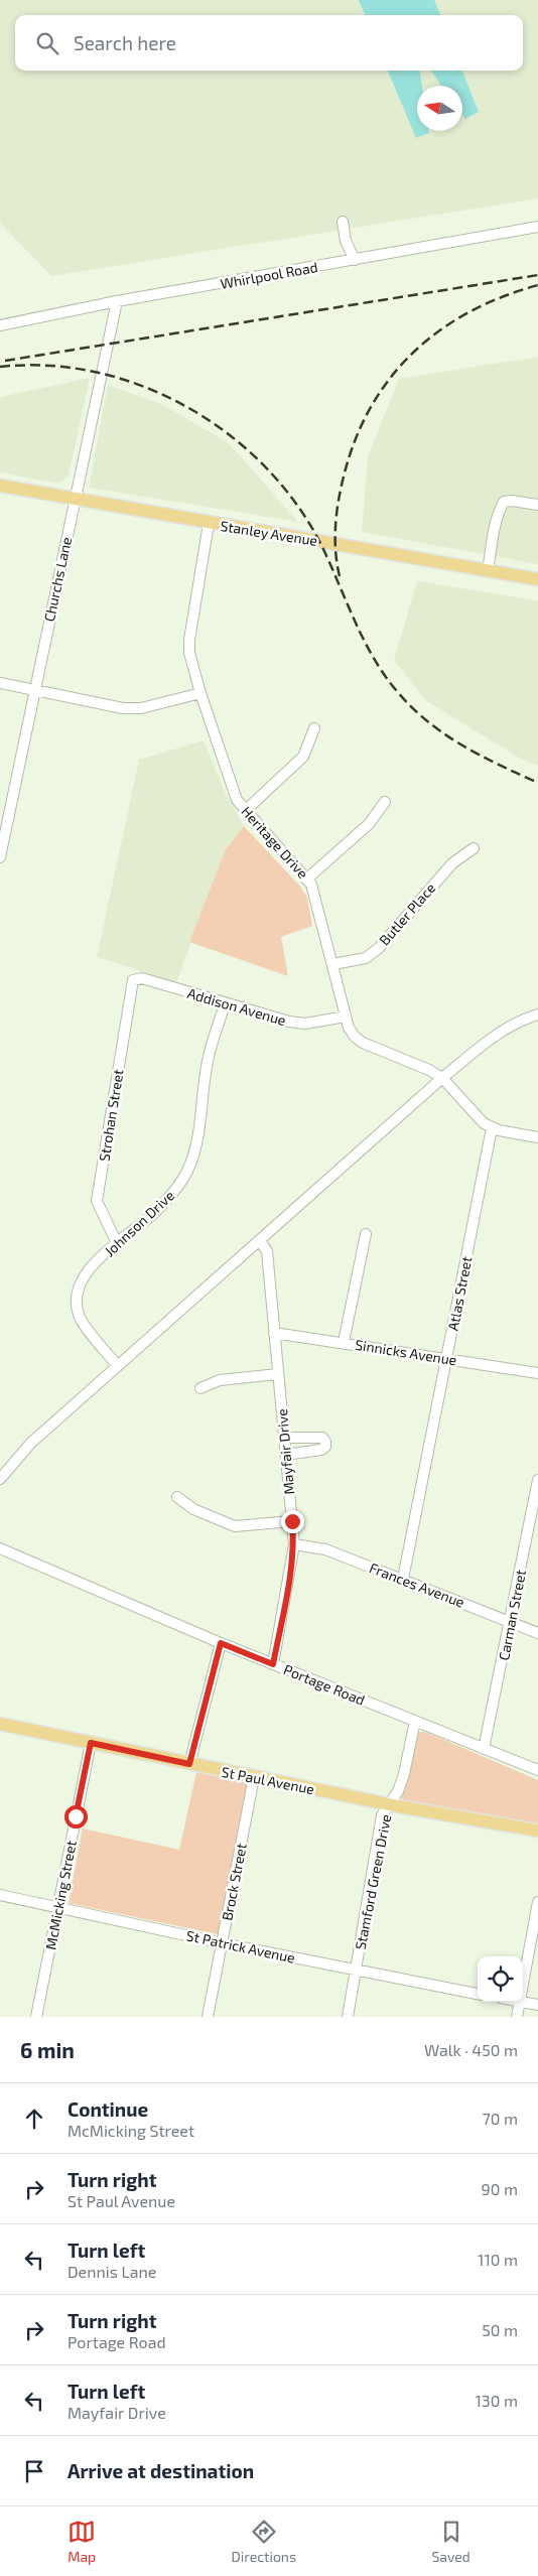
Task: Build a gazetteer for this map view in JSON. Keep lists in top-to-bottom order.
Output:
{
  "streets": {
    "main road": ["Stanley Avenue", "St Paul Avenue"],
    "street": [
      "Whirlpool Road",
      "Churchs Lane",
      "Heritage Drive",
      "Butler Place",
      "Addison Avenue",
      "Strohan Street",
      "Johnson Drive",
      "Atlas Street",
      "Sinnicks Avenue",
      "Mayfair Drive",
      "Frances Avenue",
      "Carman Street",
      "Portage Road",
      "Brock Street",
      "Stamford Green Drive",
      "McMicking Street",
      "St Patrick Avenue"
    ]
  },
  "crossings": [
    ["Whirlpool Road", "Churchs Lane"],
    ["Stanley Avenue", "Churchs Lane"],
    ["Stanley Avenue", "Heritage Drive"],
    ["Heritage Drive", "Butler Place"],
    ["Heritage Drive", "Addison Avenue"],
    ["Heritage Drive", "Atlas Street"],
    ["Addison Avenue", "Strohan Street"],
    ["Addison Avenue", "Johnson Drive"],
    ["Strohan Street", "Johnson Drive"],
    ["Atlas Street", "Sinnicks Avenue"],
    ["Atlas Street", "Frances Avenue"],
    ["Sinnicks Avenue", "Mayfair Drive"],
    ["Mayfair Drive", "Frances Avenue"],
    ["Mayfair Drive", "Portage Road"],
    ["Frances Avenue", "Carman Street"],
    ["Carman Street", "Portage Road"],
    ["Portage Road", "Stamford Green Drive"],
    ["St Paul Avenue", "Brock Street"],
    ["St Paul Avenue", "Stamford Green Drive"],
    ["St Paul Avenue", "McMicking Street"],
    ["Brock Street", "St Patrick Avenue"],
    ["Stamford Green Drive", "St Patrick Avenue"],
    ["McMicking Street", "St Patrick Avenue"]
  ],
  "north": "left",
  "page": {
    "search": "Search here",
    "heading": ["6 min", "Walk · 450 m"],
    "list": [
      ["Continue", "McMicking Street", "70 m"],
      ["Turn right", "St Paul Avenue", "90 m"],
      ["Turn left", "Dennis Lane", "110 m"],
      ["Turn right", "Portage Road", "50 m"],
      ["Turn left", "Mayfair Drive", "130 m"],
      "Arrive at destination"
    ],
    "nav": ["Map", "Directions", "Saved"]
  }
}
